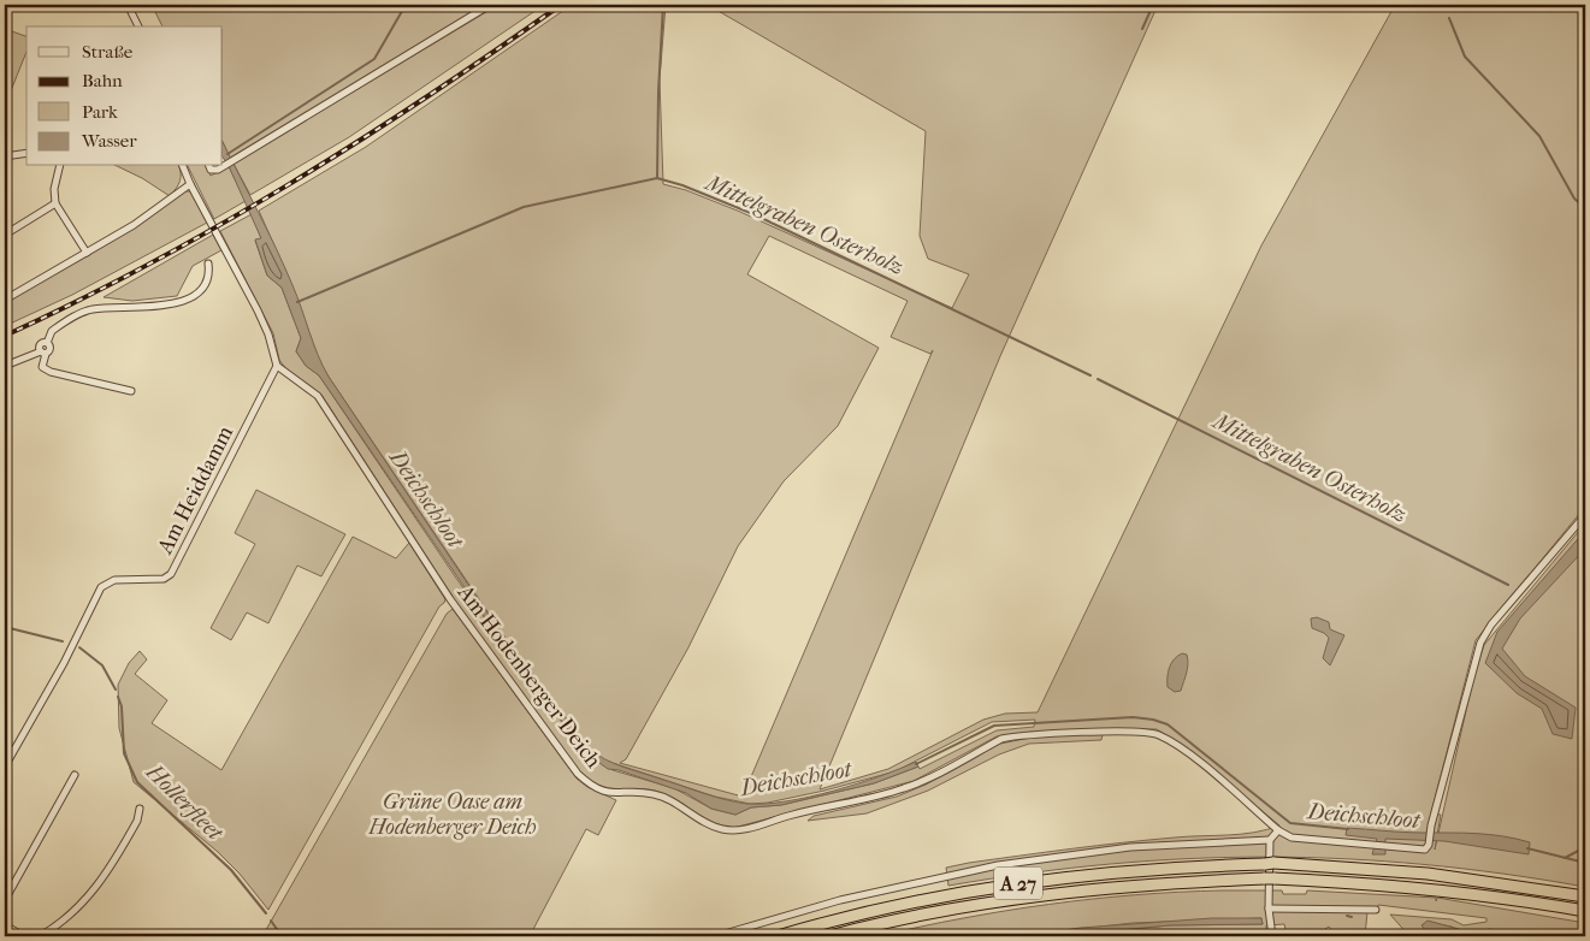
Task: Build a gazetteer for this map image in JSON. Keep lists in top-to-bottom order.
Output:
{
  "streets": {
    "highway": ["A 27"],
    "street": ["Am Heiddamm", "Am Hodenberger Deich"]
  },
  "crossings": [
    ["Am Heiddamm", "Am Hodenberger Deich"]
  ],
  "water": ["Mittelgraben Osterholz", "Deichschloot", "Hollerfleet"],
  "parks": ["Grüne Oase am Hodenberger Deich"],
  "legend": [
    "Straße",
    "Bahn",
    "Park",
    "Wasser"
  ]
}
